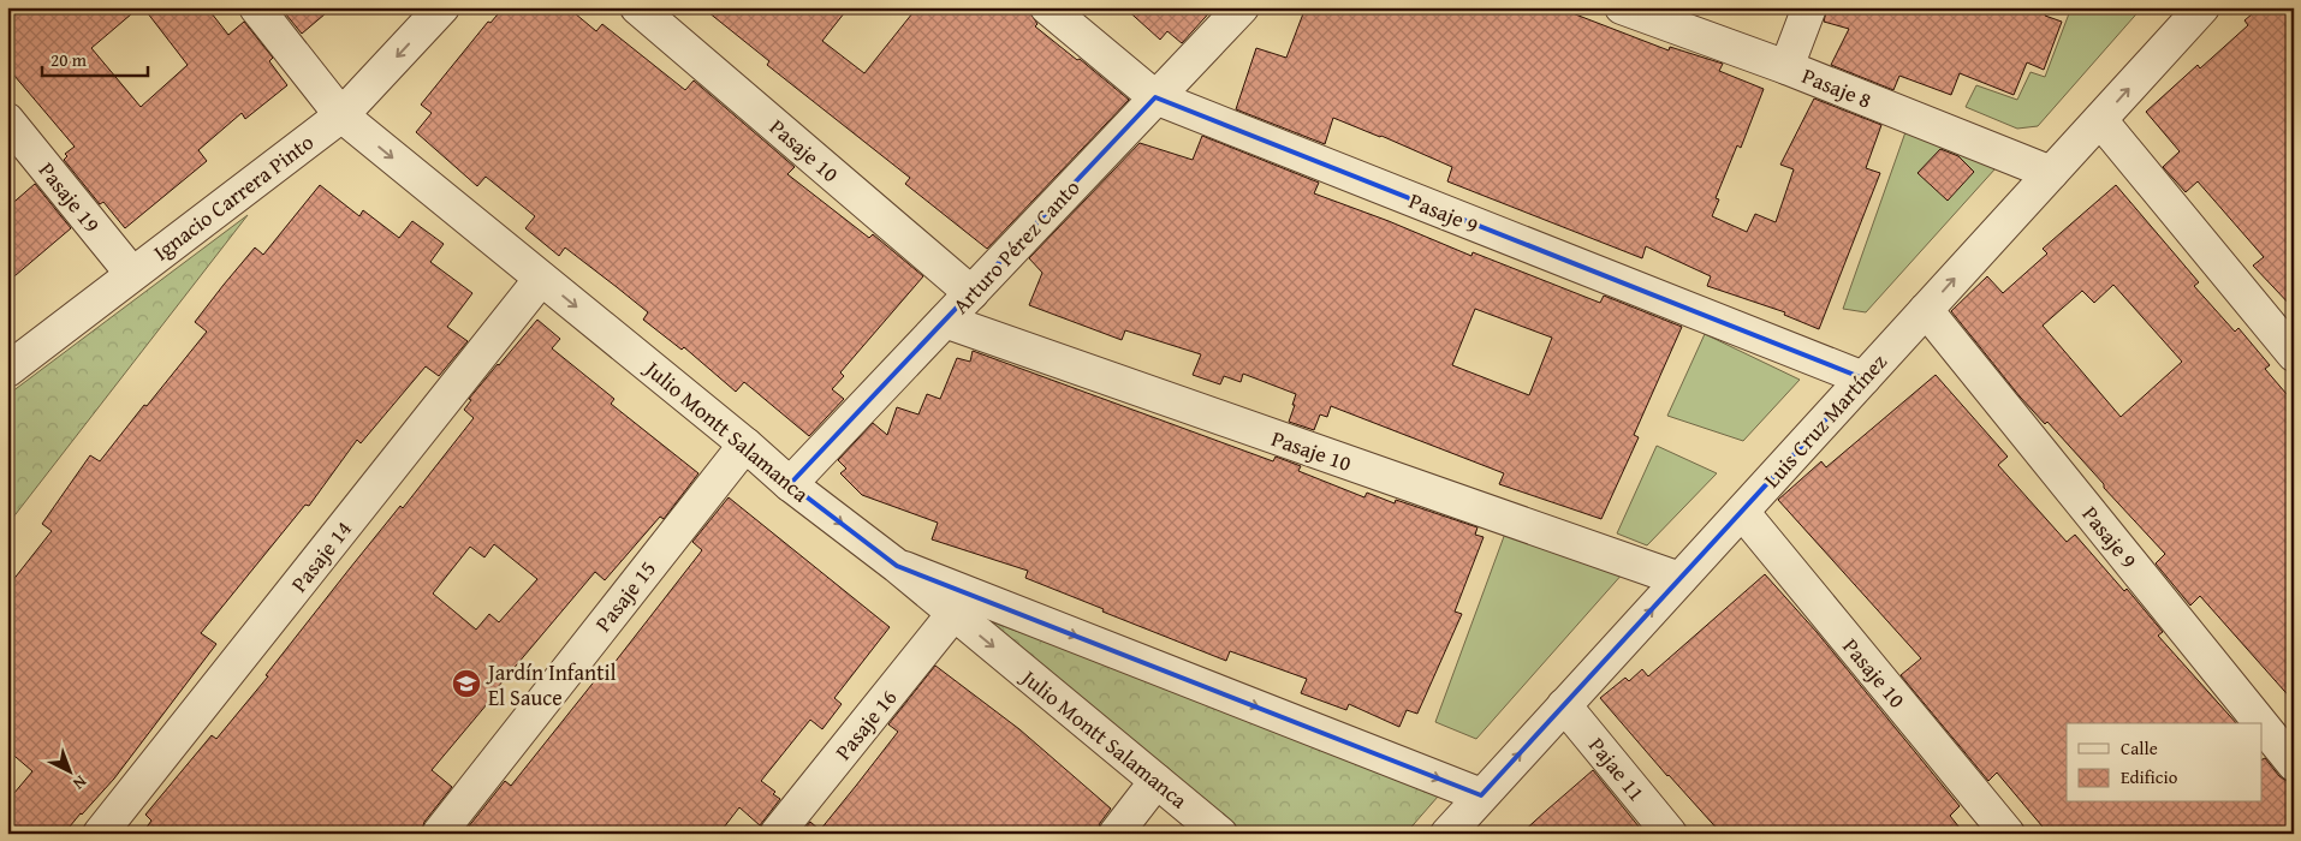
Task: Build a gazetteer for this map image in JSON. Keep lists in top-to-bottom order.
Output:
{
  "streets": {
    "street": [
      "Pasaje 8",
      "Pasaje 10",
      "Pasaje 19",
      "Ignacio Carrera Pinto",
      "Pasaje 9",
      "Arturo Pérez Canto",
      "Luis Cruz Martínez",
      "Julio Montt Salamanca",
      "Pasaje 14",
      "Pasaje 15",
      "Pasaje 16",
      "Pajae 11"
    ]
  },
  "crossings": [
    ["Pasaje 8", "Luis Cruz Martínez"],
    ["Pasaje 10", "Arturo Pérez Canto"],
    ["Pasaje 10", "Luis Cruz Martínez"],
    ["Pasaje 19", "Ignacio Carrera Pinto"],
    ["Ignacio Carrera Pinto", "Julio Montt Salamanca"],
    ["Pasaje 9", "Arturo Pérez Canto"],
    ["Pasaje 9", "Luis Cruz Martínez"],
    ["Arturo Pérez Canto", "Julio Montt Salamanca"],
    ["Luis Cruz Martínez", "Pajae 11"],
    ["Julio Montt Salamanca", "Pasaje 14"],
    ["Julio Montt Salamanca", "Pasaje 15"],
    ["Julio Montt Salamanca", "Pasaje 16"]
  ],
  "one_way": ["Luis Cruz Martínez"],
  "places": {
    "school or university": ["Jardín Infantil El Sauce"]
  },
  "legend": ["Calle", "Edificio"],
  "scale_bar": "20 m",
  "north": "bottom right"
}
